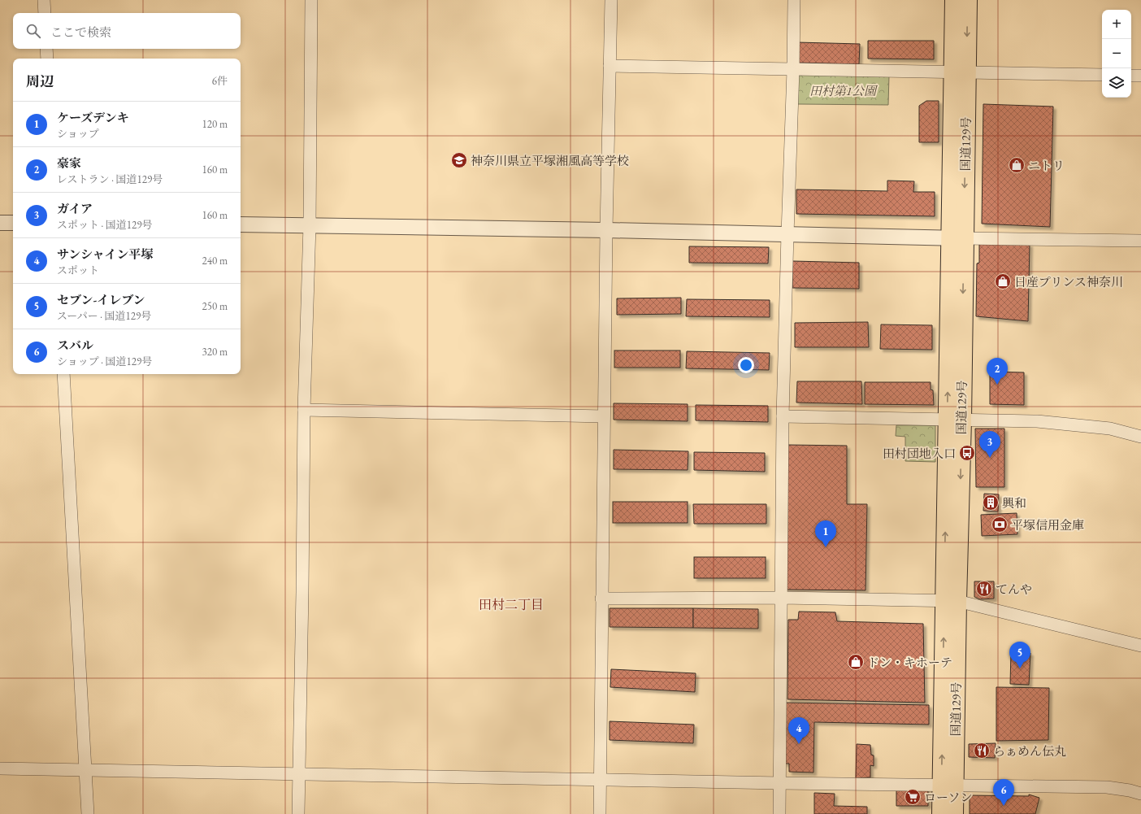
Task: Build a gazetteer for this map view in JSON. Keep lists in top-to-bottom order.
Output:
{
  "streets": {
    "highway": ["国道129号"]
  },
  "districts": ["田村二丁目"],
  "parks": ["田村第1公園"],
  "places": {
    "school or university": ["神奈川県立平塚湘風高等学校"],
    "shop": ["ニトリ", "日産プリンス神奈川", "ドン・キホーテ"],
    "bus stop": ["田村団地入口"],
    "building": ["興和"],
    "bank": ["平塚信用金庫"],
    "restaurant": ["てんや", "らぁめん伝丸"],
    "supermarket": ["ローソン"]
  },
  "page": {
    "map_buttons": ["+", "−"],
    "search": "ここで検索",
    "heading": ["周辺", "6件"],
    "list": [
      {
        "mark": "1",
        "name": "ケーズデンキ",
        "note": "ショップ",
        "value": "120 m"
      },
      {
        "mark": "2",
        "name": "豪家",
        "note": "レストラン · 国道129号",
        "value": "160 m"
      },
      {
        "mark": "3",
        "name": "ガイア",
        "note": "スポット · 国道129号",
        "value": "160 m"
      },
      {
        "mark": "4",
        "name": "サンシャイン平塚",
        "note": "スポット",
        "value": "240 m"
      },
      {
        "mark": "5",
        "name": "セブン-イレブン",
        "note": "スーパー · 国道129号",
        "value": "250 m"
      },
      {
        "mark": "6",
        "name": "スバル",
        "note": "ショップ · 国道129号",
        "value": "320 m"
      }
    ],
    "pins": [
      "2",
      "3",
      "1",
      "5",
      "4",
      "6"
    ]
  }
}
